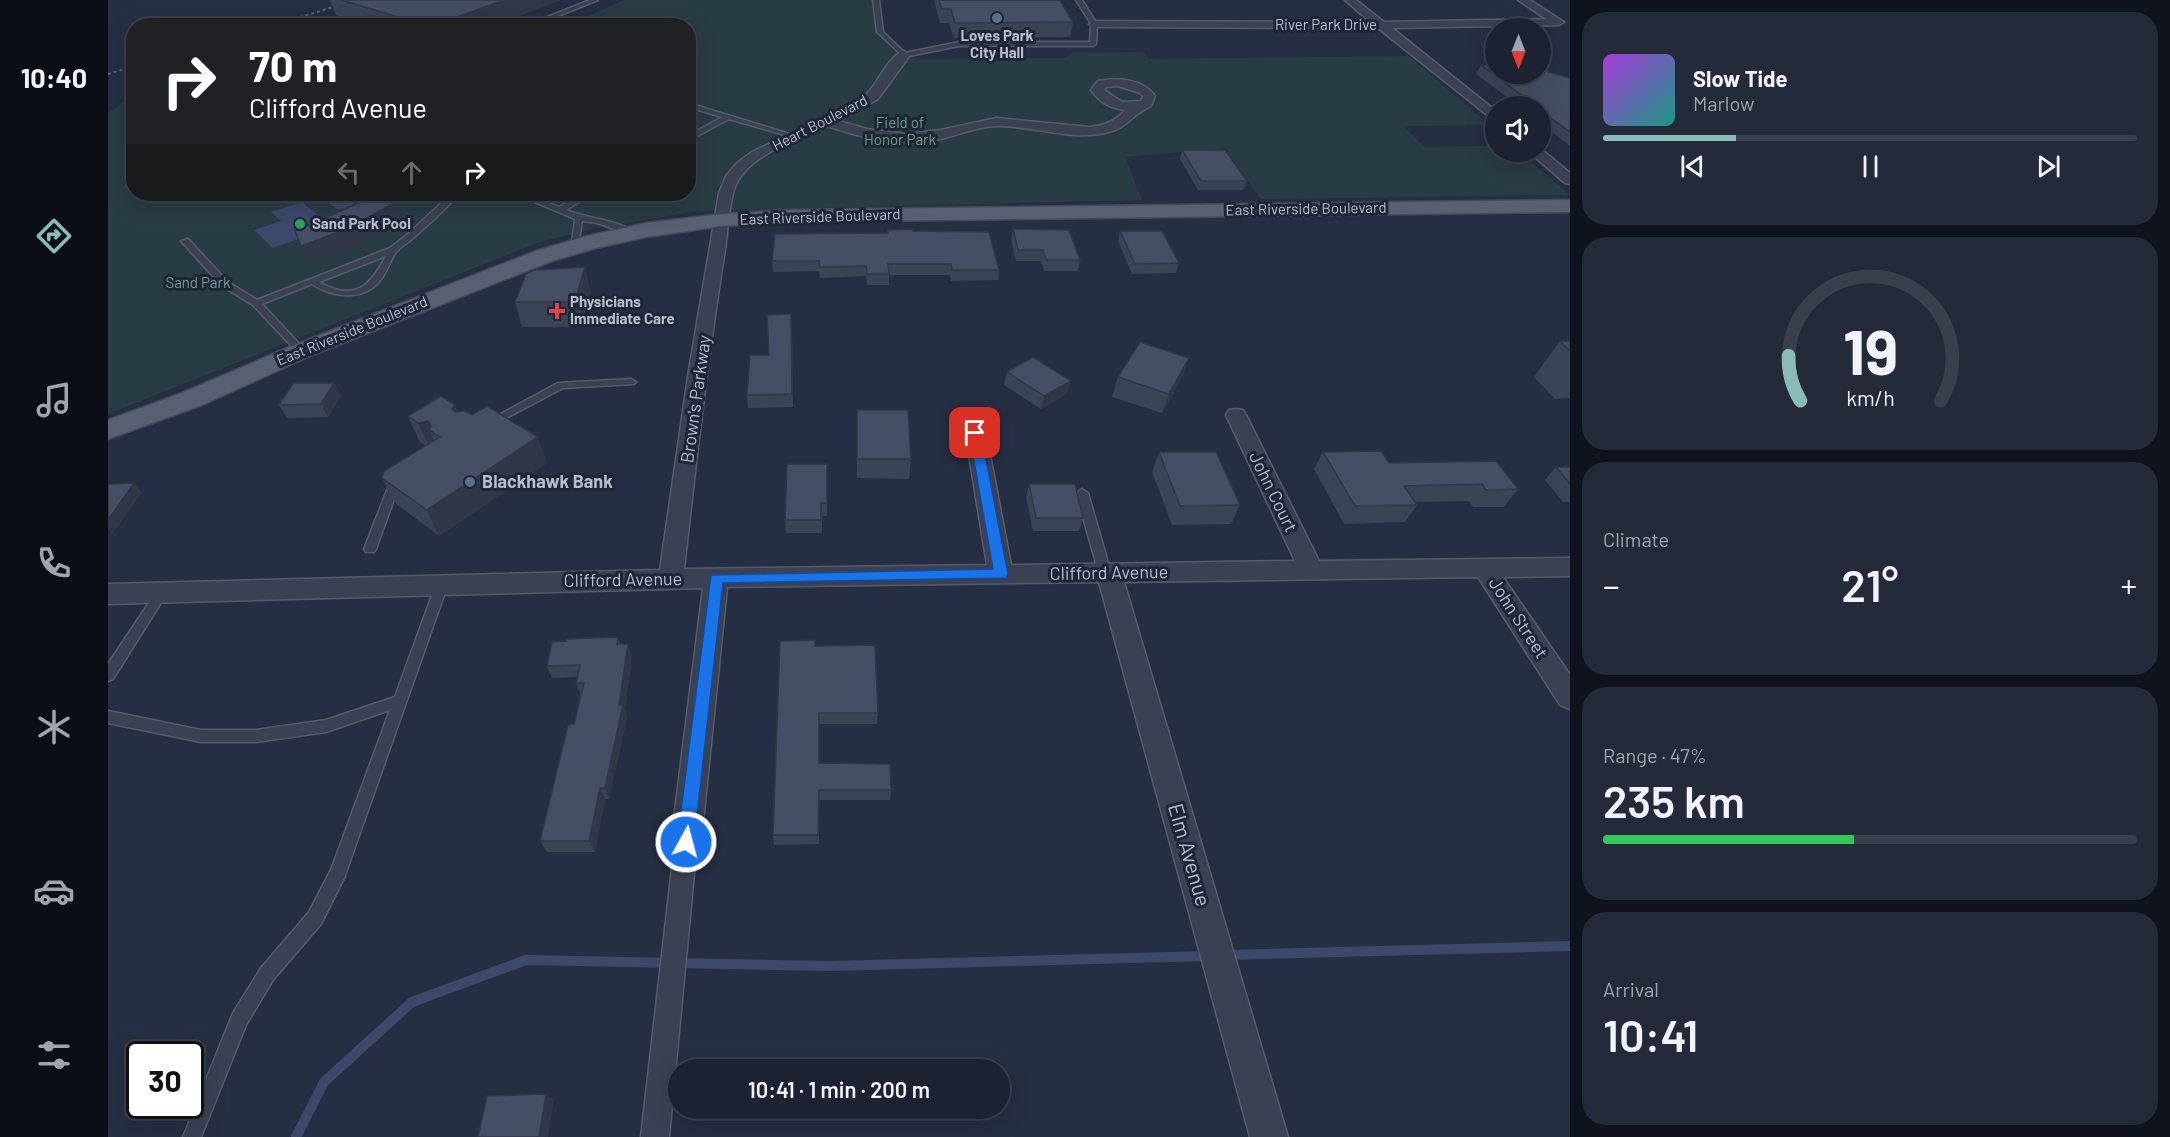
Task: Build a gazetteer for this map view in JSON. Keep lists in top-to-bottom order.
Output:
{
  "streets": {
    "main road": ["East Riverside Boulevard"],
    "street": [
      "River Park Drive",
      "Heart Boulevard",
      "Brown's Parkway",
      "John Court",
      "Clifford Avenue",
      "John Street",
      "Elm Avenue"
    ]
  },
  "crossings": [
    ["Heart Boulevard", "East Riverside Boulevard"],
    ["Heart Boulevard", "Brown's Parkway"],
    ["East Riverside Boulevard", "Brown's Parkway"],
    ["Brown's Parkway", "Clifford Avenue"],
    ["John Court", "Clifford Avenue"],
    ["Clifford Avenue", "John Street"],
    ["Clifford Avenue", "Elm Avenue"]
  ],
  "parks": ["Field of Honor Park", "Sand Park"],
  "places": {
    "other": ["Loves Park City Hall", "Sand Park Pool", "Blackhawk Bank"],
    "health": ["Physicians Immediate Care"]
  },
  "north": "bottom",
  "page": {
    "tabs": "10:40",
    "turn": ["70 m", "Clifford Avenue"],
    "song": ["Slow Tide", "Marlow"],
    "tile": [
      "Climate",
      ["Range · 47%", "235 km"],
      ["Arrival", "10:41"]
    ],
    "heat": ["−", "21°", "+"],
    "limit": "30",
    "trip": "10:41 · 1 min · 200 m",
    "gauge": ["19", "km/h"]
  }
}
